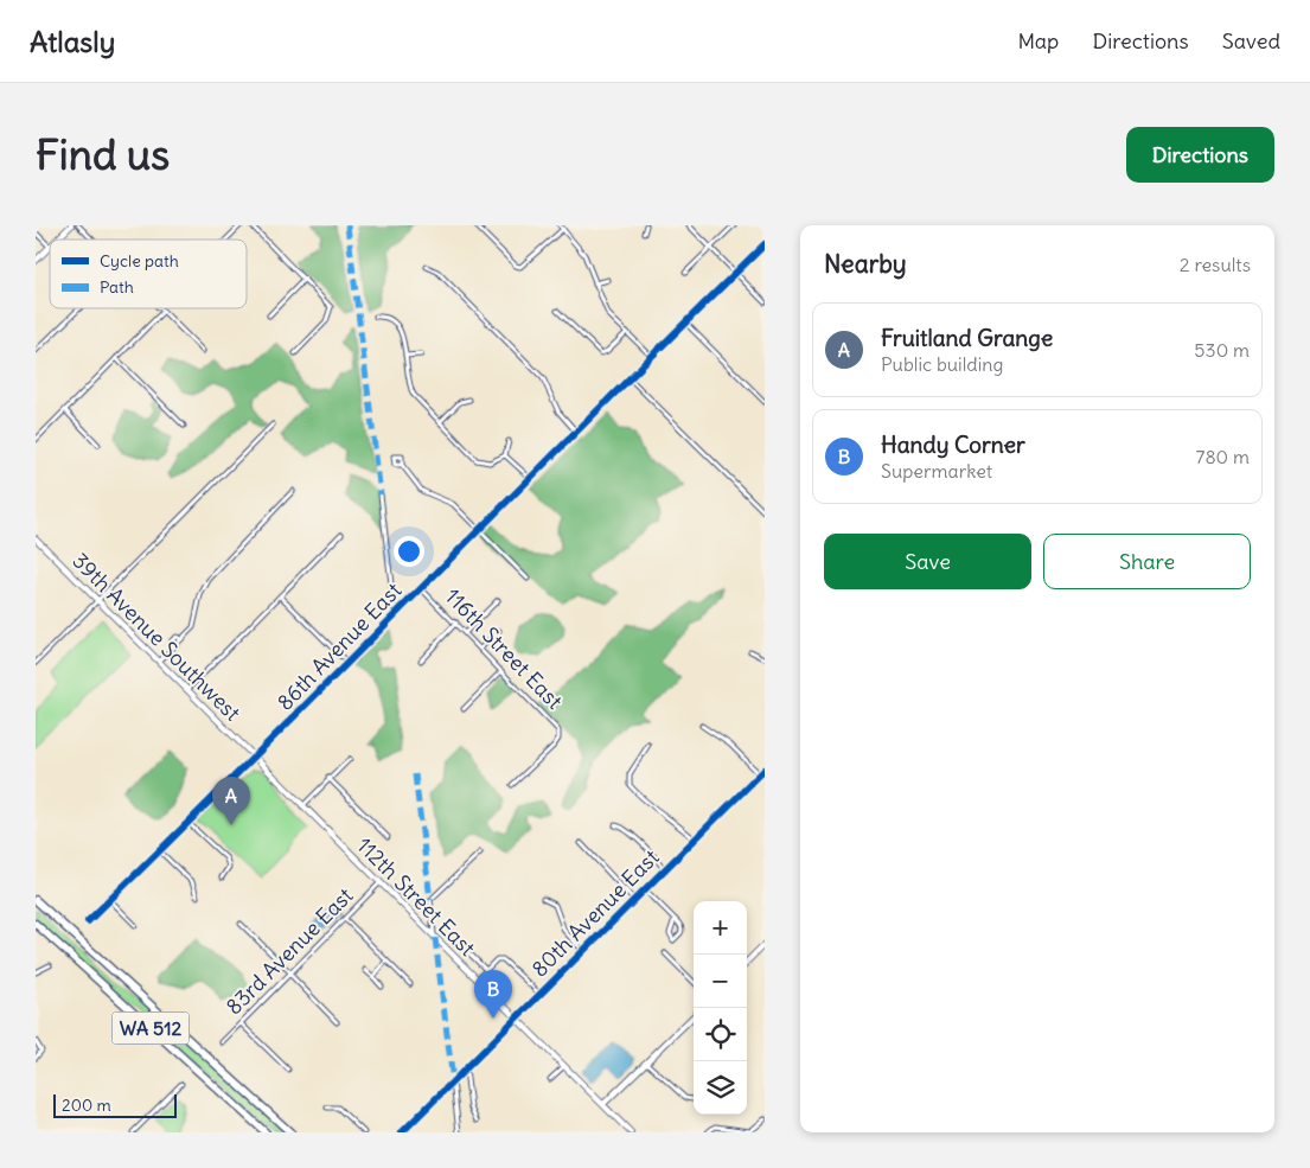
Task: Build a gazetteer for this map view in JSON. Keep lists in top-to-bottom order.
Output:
{
  "streets": {
    "highway": ["WA 512"],
    "street": [
      "39th Avenue Southwest",
      "86th Avenue East",
      "116th Street East",
      "112th Street East",
      "80th Avenue East",
      "83rd Avenue East"
    ]
  },
  "crossings": [
    ["39th Avenue Southwest", "86th Avenue East"],
    ["39th Avenue Southwest", "112th Street East"],
    ["86th Avenue East", "116th Street East"],
    ["86th Avenue East", "112th Street East"],
    ["112th Street East", "80th Avenue East"],
    ["112th Street East", "83rd Avenue East"]
  ],
  "legend": ["Cycle path", "Path"],
  "scale_bar": "200 m",
  "page": {
    "header": "Atlasly",
    "nav": ["Map", "Directions", "Saved"],
    "buttons": [
      "Directions",
      ["Save", "Share"]
    ],
    "title": "Find us",
    "heading": ["Nearby", "2 results"],
    "list": [
      {
        "mark": "A",
        "name": "Fruitland Grange",
        "note": "Public building",
        "value": "530 m"
      },
      {
        "mark": "B",
        "name": "Handy Corner",
        "note": "Supermarket",
        "value": "780 m"
      }
    ],
    "pins": ["A", "B"],
    "map_buttons": ["+", "−"],
    "scale": "200 m"
  }
}
